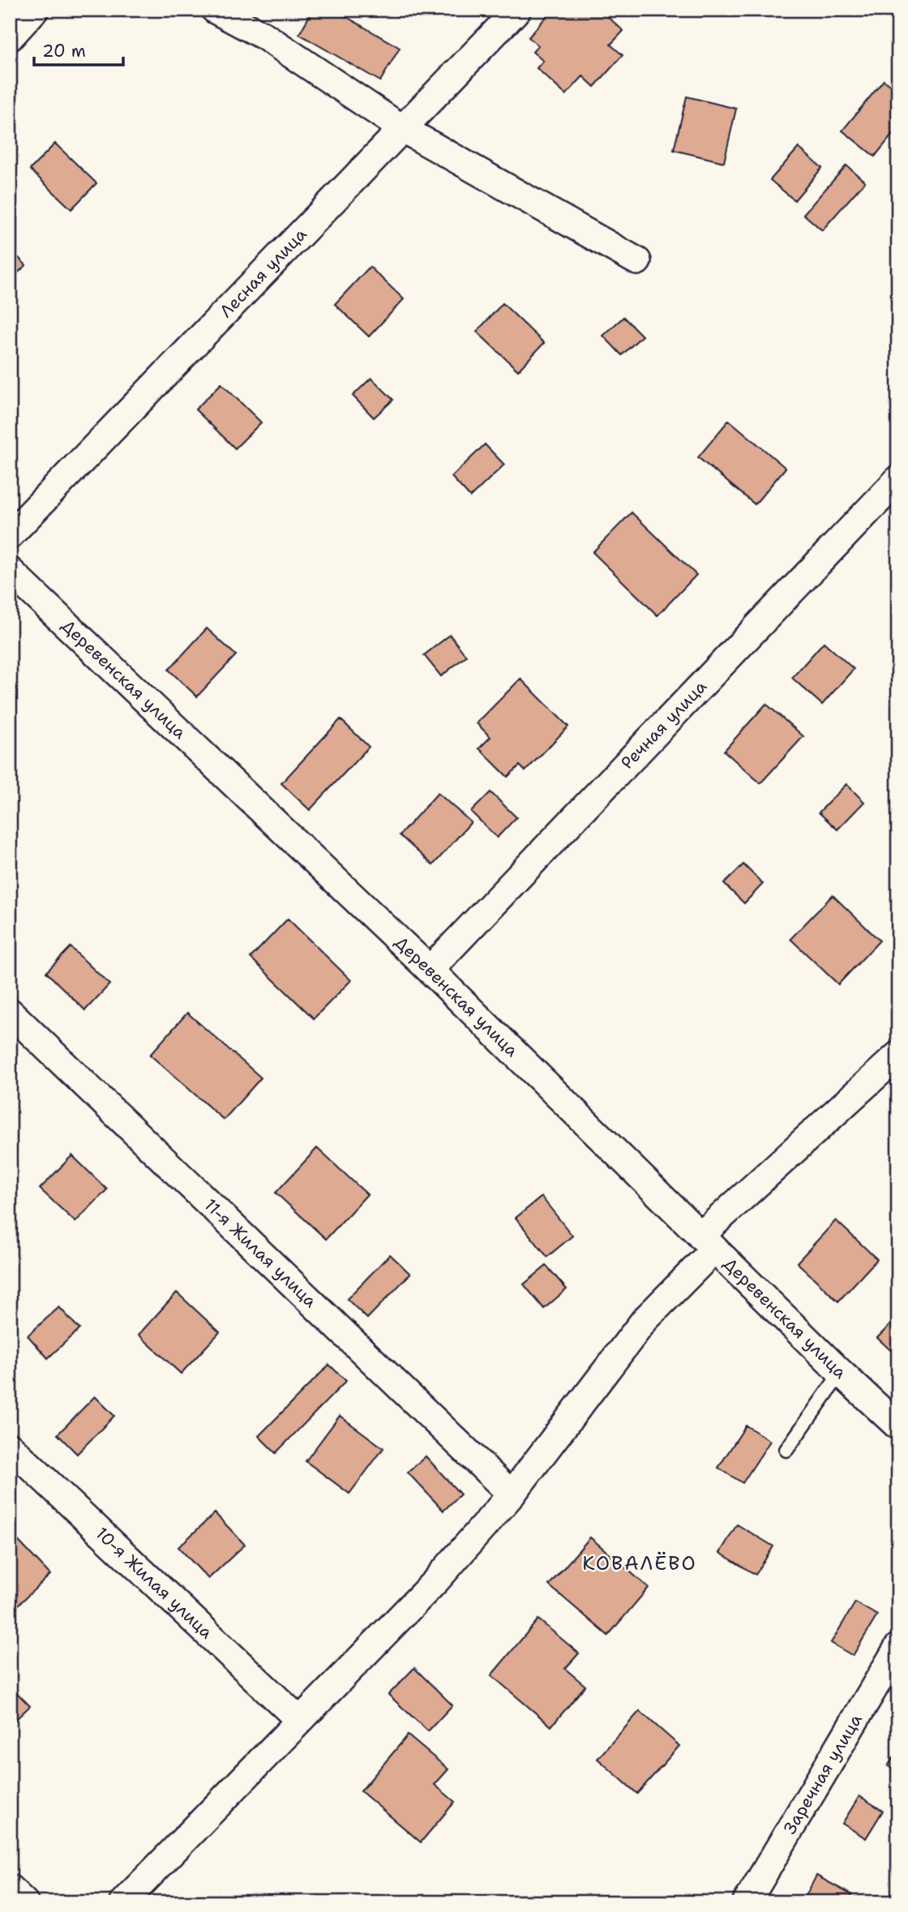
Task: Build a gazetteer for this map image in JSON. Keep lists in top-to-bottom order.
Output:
{
  "streets": {
    "street": [
      "Лесная улица",
      "Деревенская улица",
      "Речная улица",
      "11-я Жилая улица",
      "10-я Жилая улица",
      "Заречная улица"
    ]
  },
  "crossings": [
    ["Деревенская улица", "Речная улица"]
  ],
  "districts": ["КОВАЛЁВО"],
  "scale_bar": "20 m"
}
